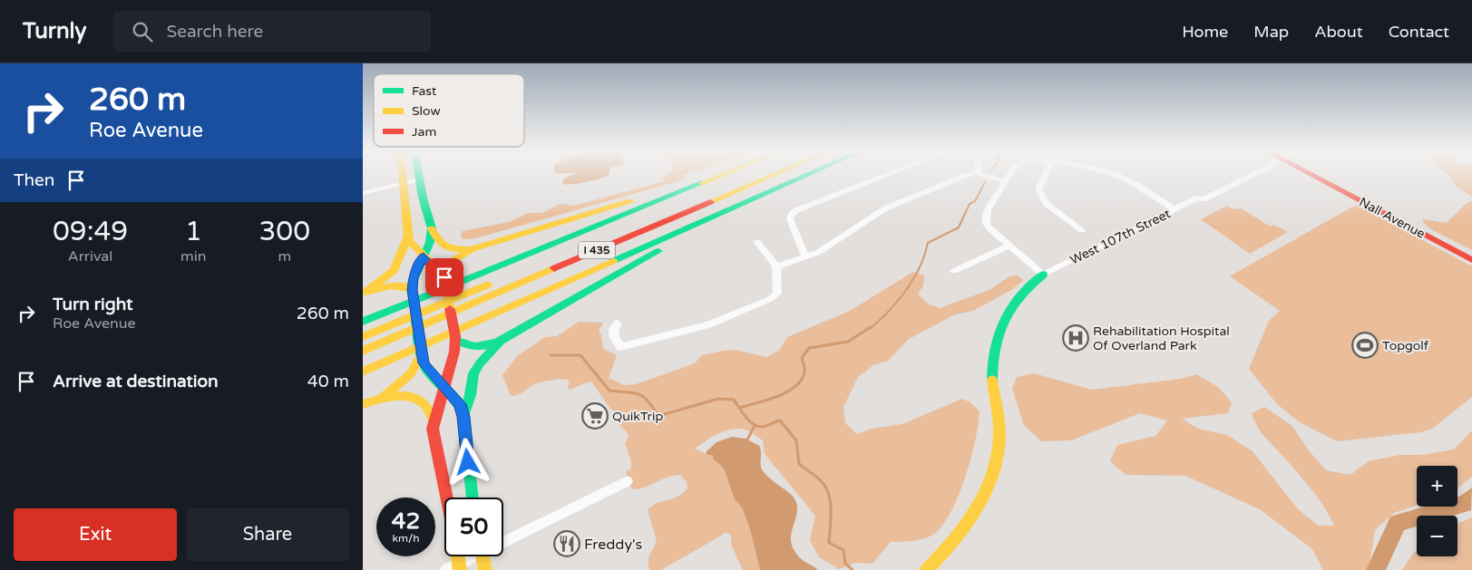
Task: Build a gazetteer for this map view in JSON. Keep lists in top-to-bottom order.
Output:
{
  "streets": {
    "main road": ["Nall Avenue", "I 435"],
    "street": ["West 107th Street"]
  },
  "places": {
    "hospital": ["Rehabilitation Hospital Of Overland Park"],
    "sports": ["Topgolf"],
    "supermarket": ["QuikTrip"],
    "restaurant": ["Freddy's"]
  },
  "legend": ["Fast", "Slow", "Jam"],
  "page": {
    "header": "Turnly",
    "search": "Search here",
    "nav": [
      "Home",
      "Map",
      "About",
      "Contact"
    ],
    "turn": ["260 m", "Roe Avenue"],
    "then": "Then",
    "eta": [
      "09:49",
      "Arrival",
      "1",
      "min",
      "300",
      "m"
    ],
    "list": [
      {
        "name": "Turn right",
        "note": "Roe Avenue",
        "value": "260 m"
      },
      {
        "name": "Arrive at destination",
        "value": "40 m"
      }
    ],
    "map_buttons": ["+", "−"],
    "speed": "42 km/h",
    "limit": "50",
    "buttons": ["Exit", "Share"]
  }
}
